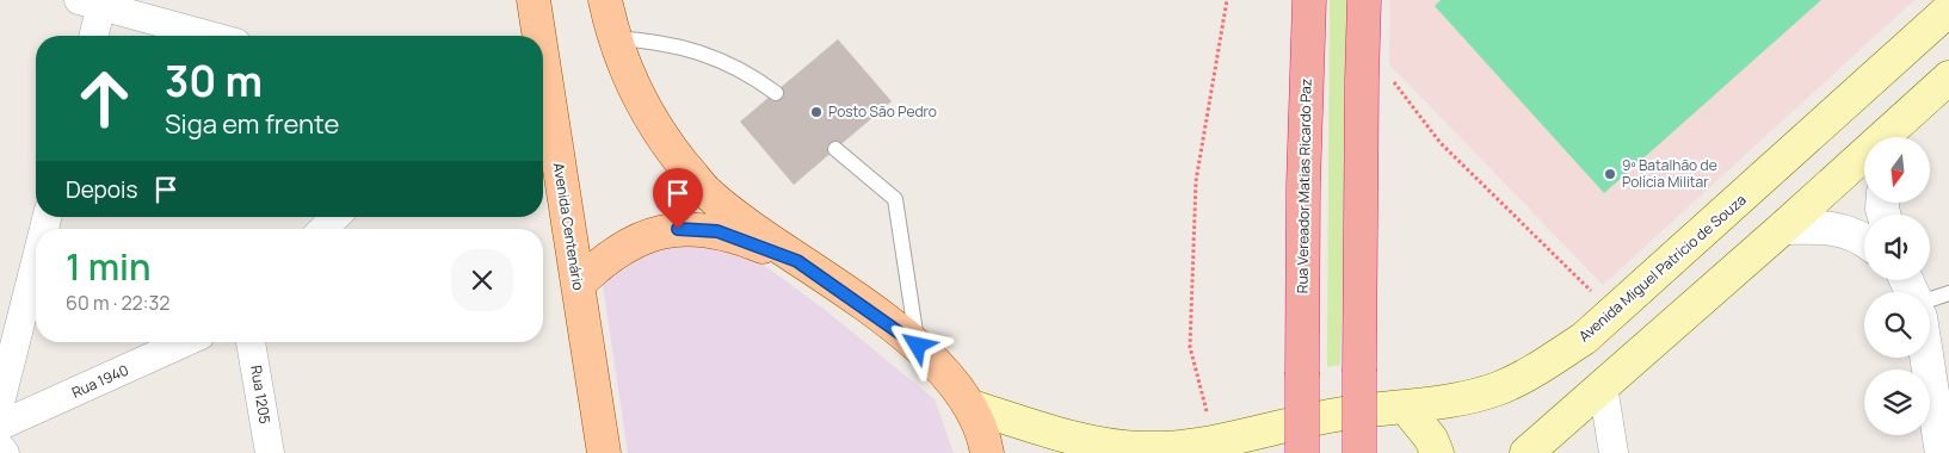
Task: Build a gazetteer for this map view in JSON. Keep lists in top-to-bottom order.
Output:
{
  "streets": {
    "highway": ["Rua Vereador Matias Ricardo Paz"],
    "main road": ["Avenida Centenário", "Avenida Miguel Patrício de Souza"],
    "street": ["Rua 1940", "Rua 1205"]
  },
  "places": ["Posto São Pedro", "9º Batalhão de Polícia Militar"],
  "north": "bottom",
  "page": {
    "turn": ["30 m", "Siga em frente"],
    "then": "Depois",
    "heading": ["1 min", "60 m · 22:32"]
  }
}
